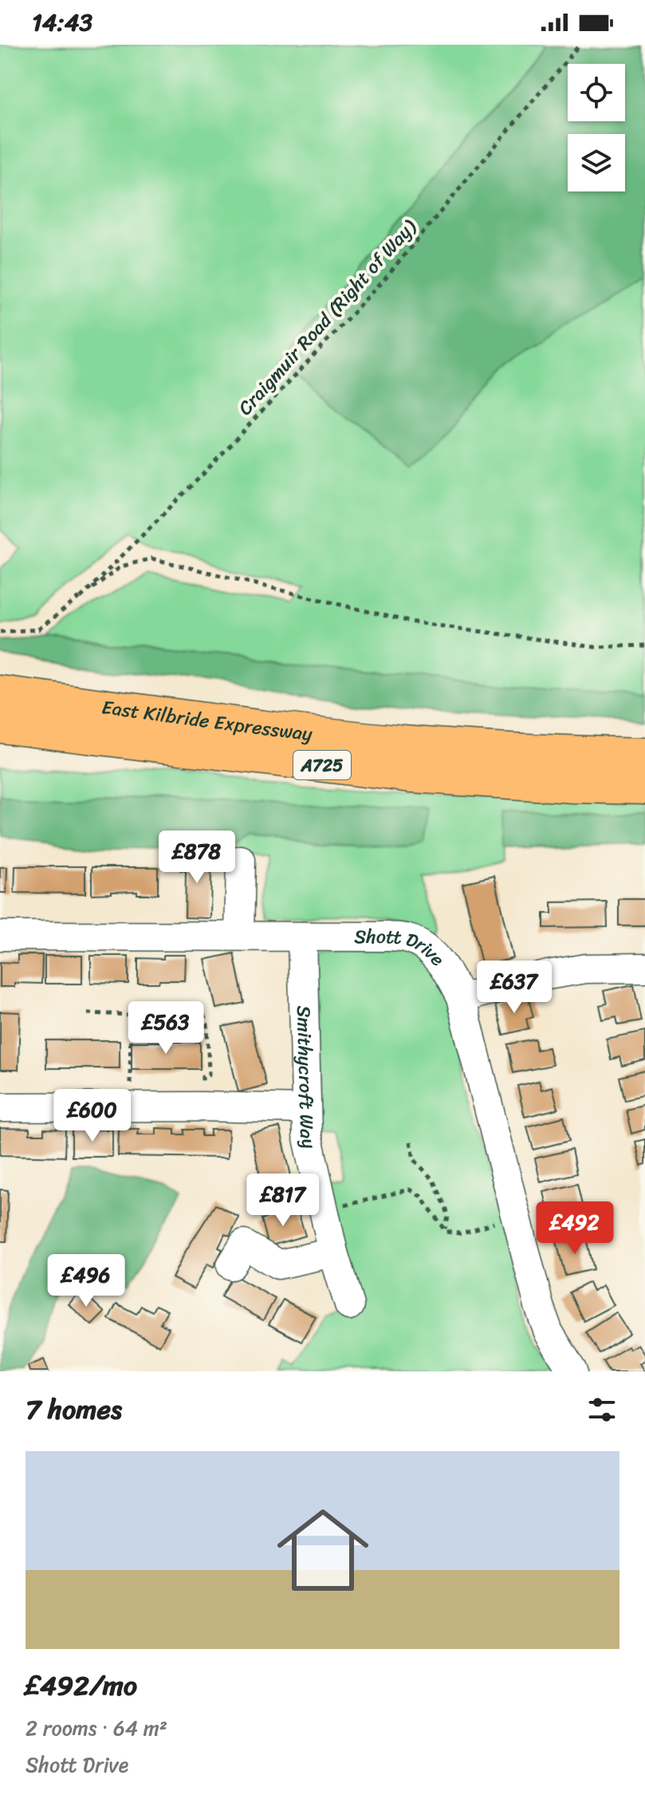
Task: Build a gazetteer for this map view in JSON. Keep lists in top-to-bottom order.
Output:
{
  "streets": {
    "highway": ["East Kilbride Expressway", "A725"],
    "street": ["Shott Drive", "Smithycroft Way"],
    "path": ["Craigmuir Road (Right of Way)"]
  },
  "crossings": [
    ["East Kilbride Expressway", "A725"],
    ["Shott Drive", "Smithycroft Way"]
  ],
  "page": {
    "status": "14:43",
    "price": [
      "£878",
      "£637",
      "£563",
      "£600",
      "£817",
      "£492",
      "£496"
    ],
    "heading": "7 homes",
    "list": [
      {
        "name": "£492/mo",
        "note": "2 rooms · 64 m² · Shott Drive"
      }
    ]
  }
}
